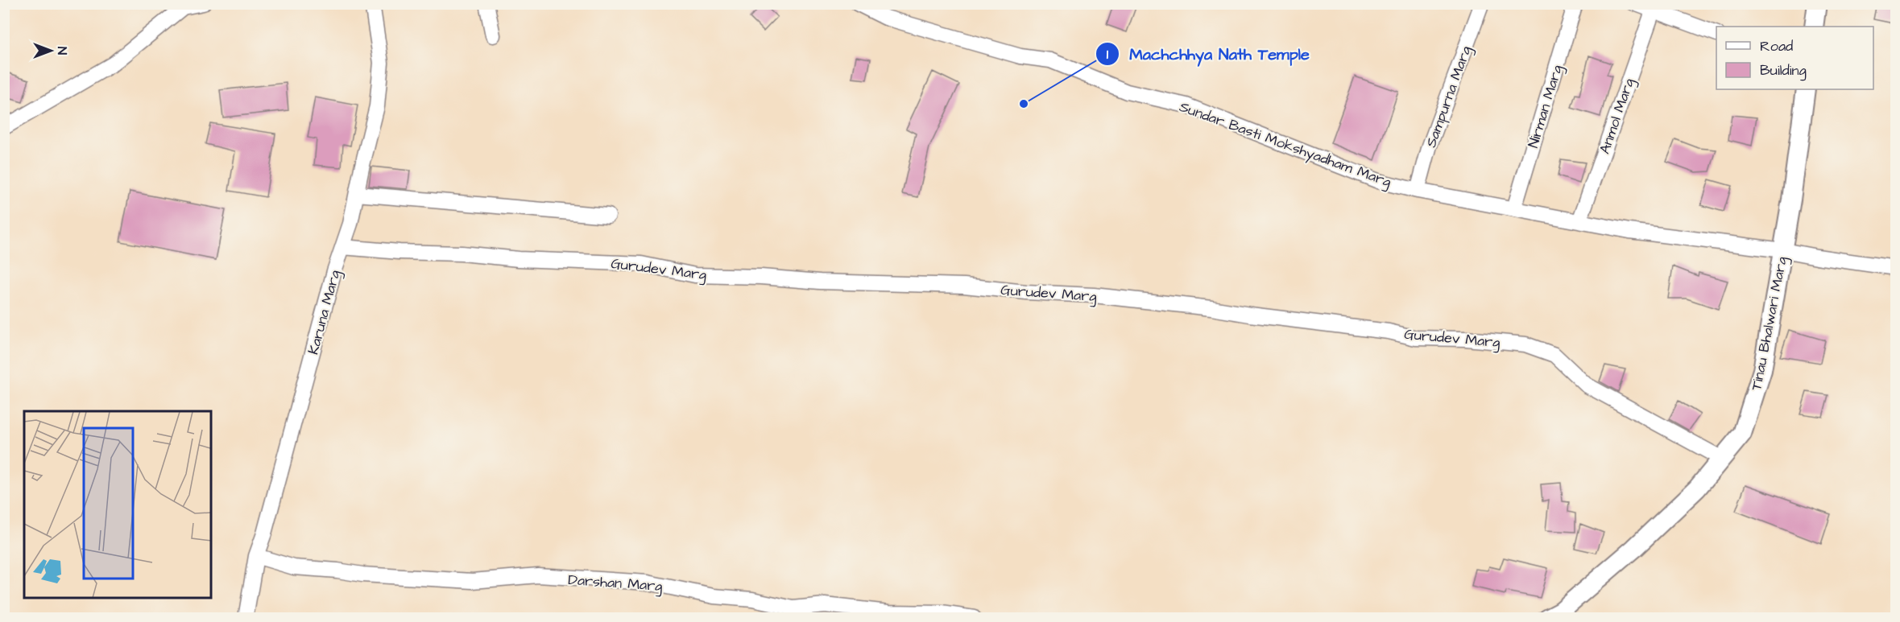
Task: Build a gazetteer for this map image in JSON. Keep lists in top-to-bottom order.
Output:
{
  "streets": {
    "street": [
      "Sampurna Marg",
      "Nirman Marg",
      "Anmol Marg",
      "Sundar Basti Mokshyadham Marg",
      "Gurudev Marg",
      "Karuna Marg",
      "Tinau Bhalwari Marg",
      "Darshan Marg"
    ]
  },
  "crossings": [
    ["Sampurna Marg", "Sundar Basti Mokshyadham Marg"],
    ["Nirman Marg", "Sundar Basti Mokshyadham Marg"],
    ["Anmol Marg", "Sundar Basti Mokshyadham Marg"],
    ["Sundar Basti Mokshyadham Marg", "Tinau Bhalwari Marg"],
    ["Gurudev Marg", "Karuna Marg"],
    ["Gurudev Marg", "Tinau Bhalwari Marg"],
    ["Karuna Marg", "Darshan Marg"]
  ],
  "places": ["Machchhya Nath Temple"],
  "legend": ["Road", "Building"],
  "north": "right"
}
